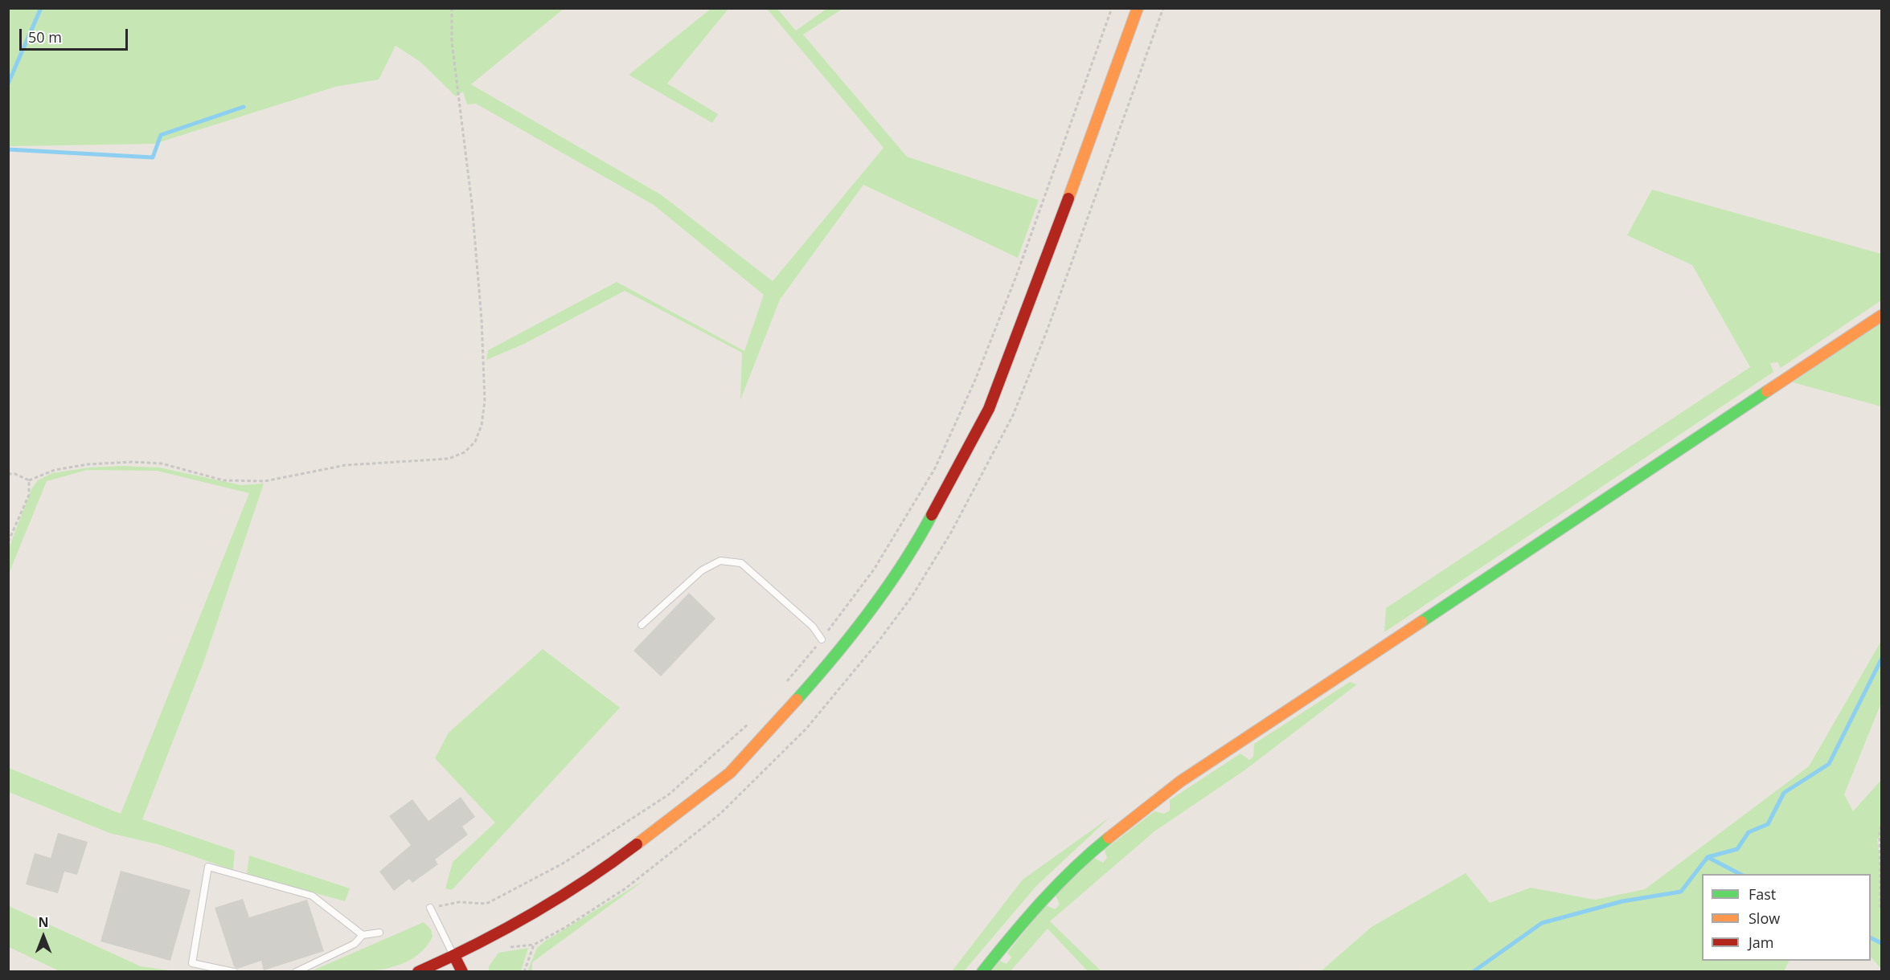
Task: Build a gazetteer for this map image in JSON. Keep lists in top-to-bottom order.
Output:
{
  "legend": ["Fast", "Slow", "Jam"],
  "scale_bar": "50 m",
  "north": "top"
}
